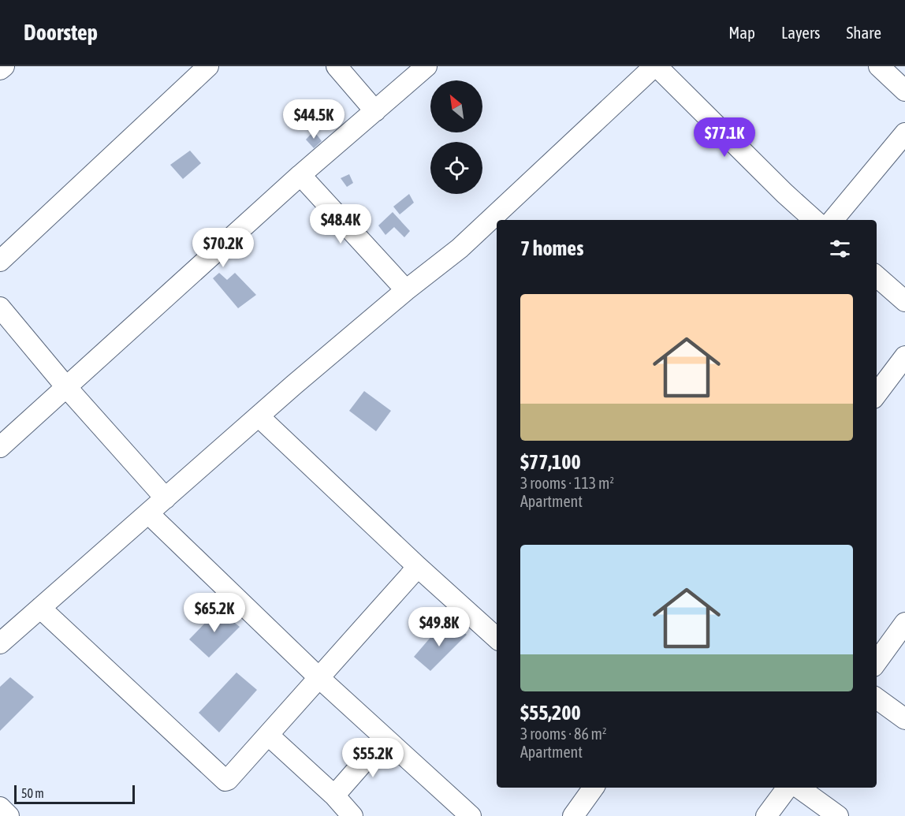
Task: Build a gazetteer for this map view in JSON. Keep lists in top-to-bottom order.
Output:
{
  "scale_bar": "50 m",
  "north": "top left",
  "page": {
    "header": "Doorstep",
    "nav": ["Map", "Layers", "Share"],
    "price": [
      "$44.5K",
      "$77.1K",
      "$48.4K",
      "$70.2K",
      "$65.2K",
      "$49.8K",
      "$55.2K"
    ],
    "heading": "7 homes",
    "list": [
      {
        "name": "$77,100",
        "note": "3 rooms · 113 m² · Apartment"
      },
      {
        "name": "$55,200",
        "note": "3 rooms · 86 m² · Apartment"
      }
    ],
    "scale": "50 m"
  }
}
